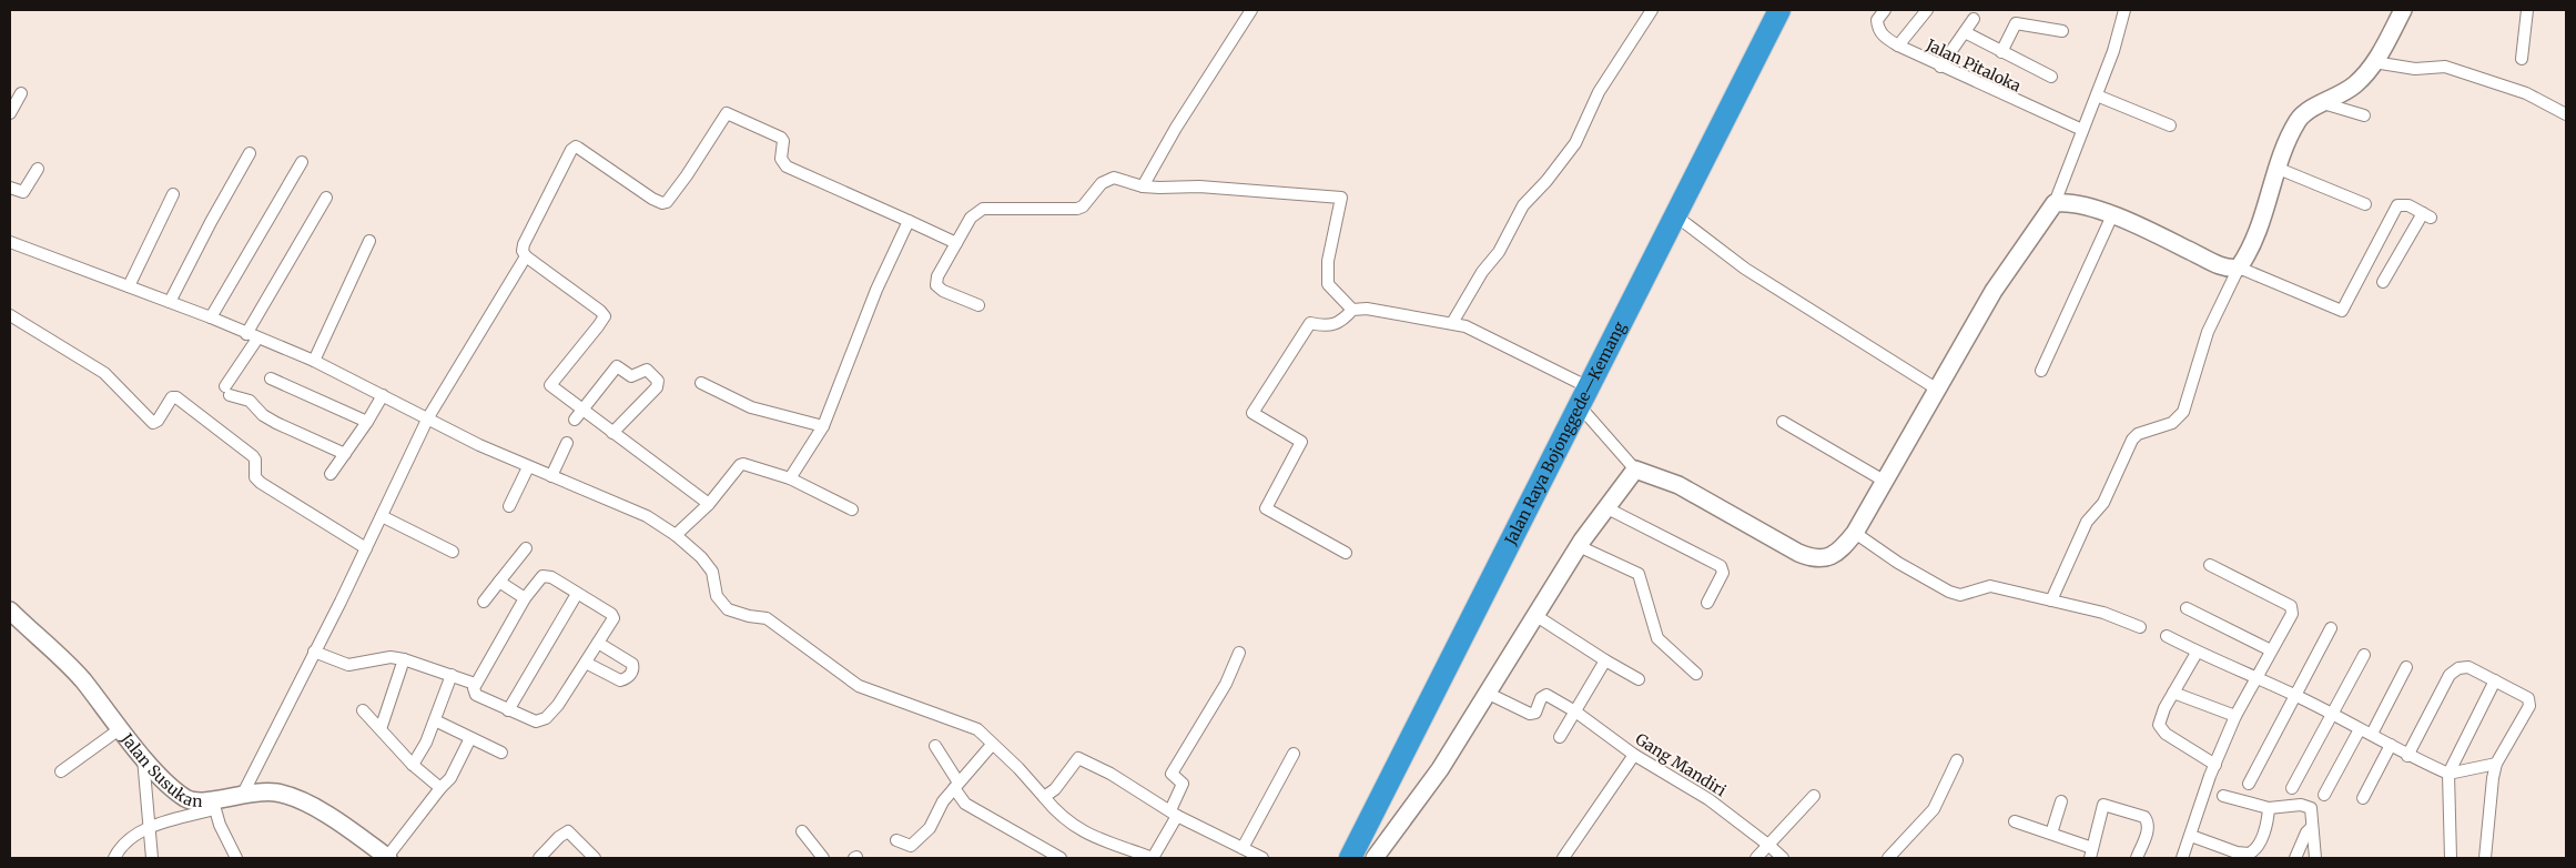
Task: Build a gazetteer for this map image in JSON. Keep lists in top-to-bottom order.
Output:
{
  "streets": {
    "highway": ["Jalan Raya Bojonggede—Kemang"],
    "street": ["Jalan Pitaloka", "Jalan Susukan", "Gang Mandiri"]
  }
}
